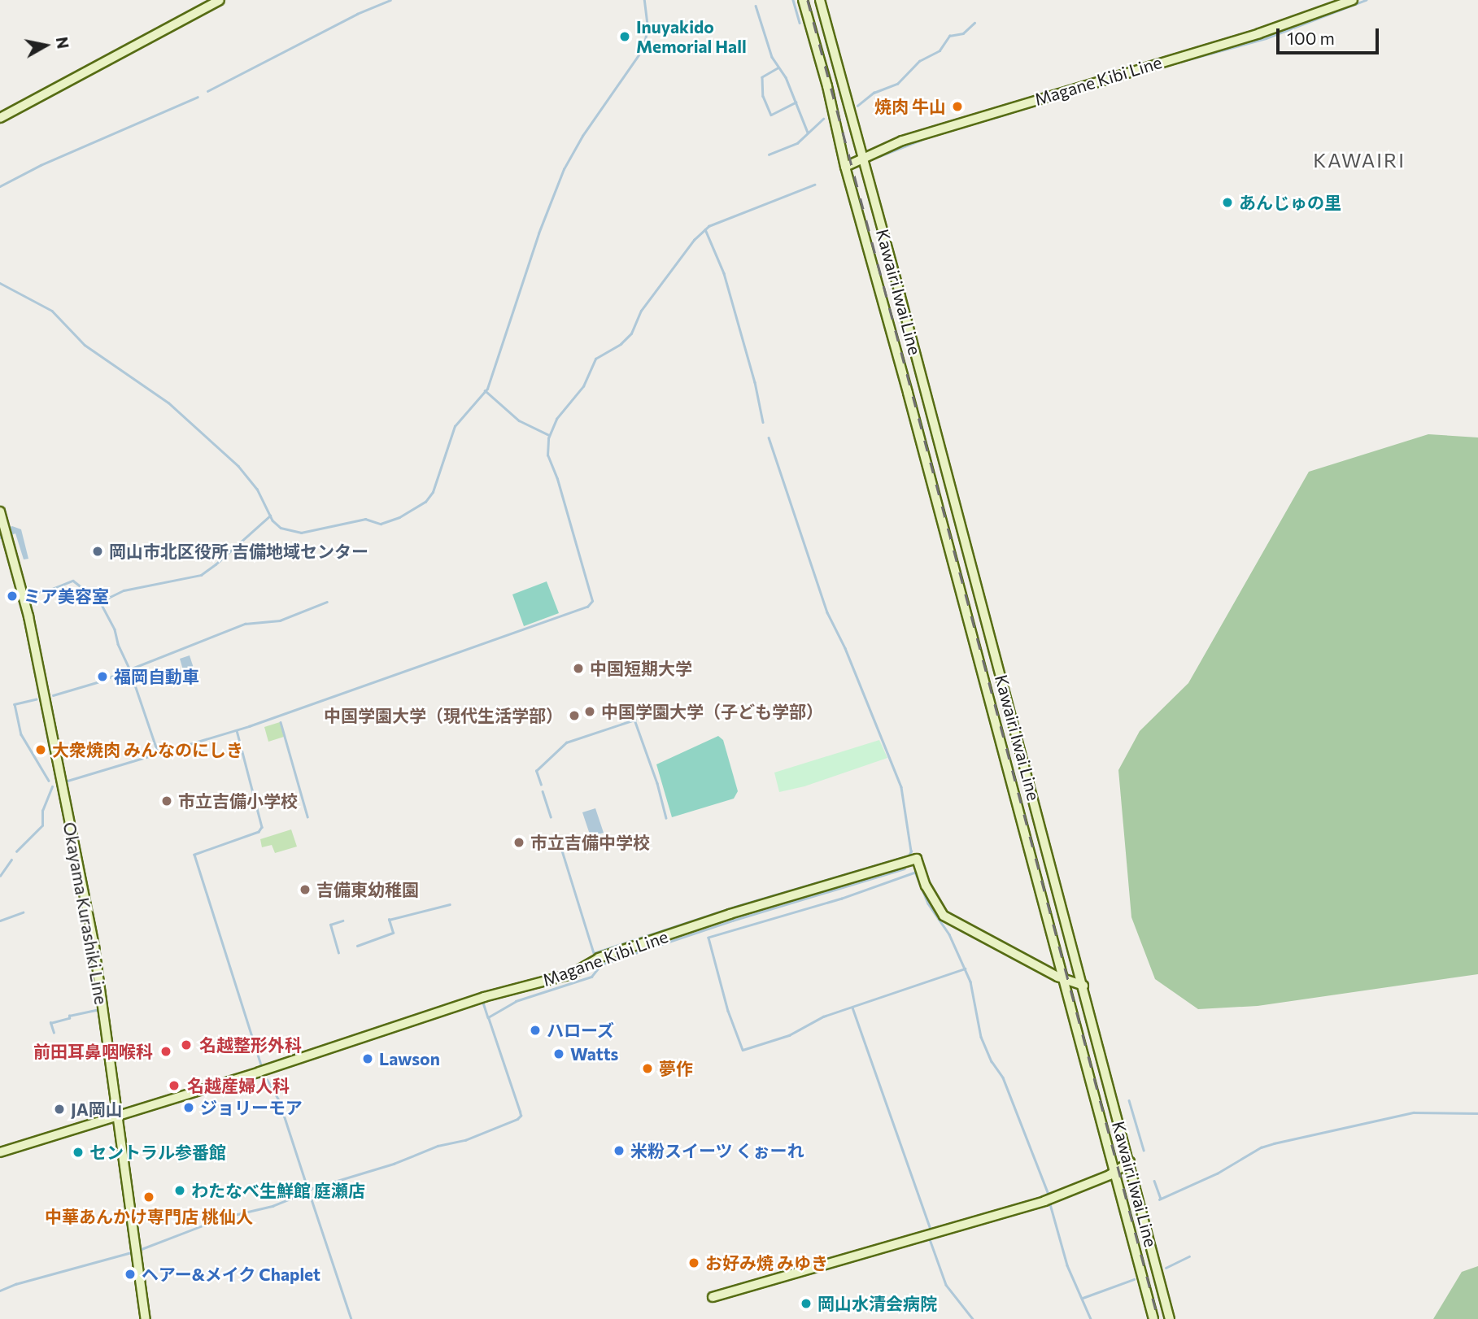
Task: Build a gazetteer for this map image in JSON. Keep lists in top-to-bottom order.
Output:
{
  "streets": {
    "main road": ["Magane Kibi Line", "Kawairi Iwai Line", "Okayama Kurashiki Line"]
  },
  "crossings": [
    ["Magane Kibi Line", "Kawairi Iwai Line"],
    ["Magane Kibi Line", "Okayama Kurashiki Line"]
  ],
  "districts": ["KAWAIRI"],
  "places": [
    "Inuyakido Memorial Hall",
    "焼肉 牛山",
    "あんじゅの里",
    "岡山市北区役所 吉備地域センター",
    "ミア美容室",
    "中国短期大学",
    "福岡自動車",
    "中国学園大学（子ども学部）",
    "中国学園大学（現代生活学部）",
    "大衆焼肉 みんなのにしき",
    "市立吉備小学校",
    "市立吉備中学校",
    "吉備東幼稚園",
    "ハローズ",
    "名越整形外科",
    "前田耳鼻咽喉科",
    "Watts",
    "Lawson",
    "夢作",
    "名越産婦人科",
    "ジョリーモア",
    "JA岡山",
    "米粉スイーツ くぉーれ",
    "セントラル参番館",
    "わたなべ生鮮館 庭瀬店",
    "中華あんかけ専門店 桃仙人",
    "お好み焼 みゆき",
    "ヘアー&メイク Chaplet",
    "岡山水清会病院"
  ],
  "scale_bar": "100 m",
  "north": "right"
}
